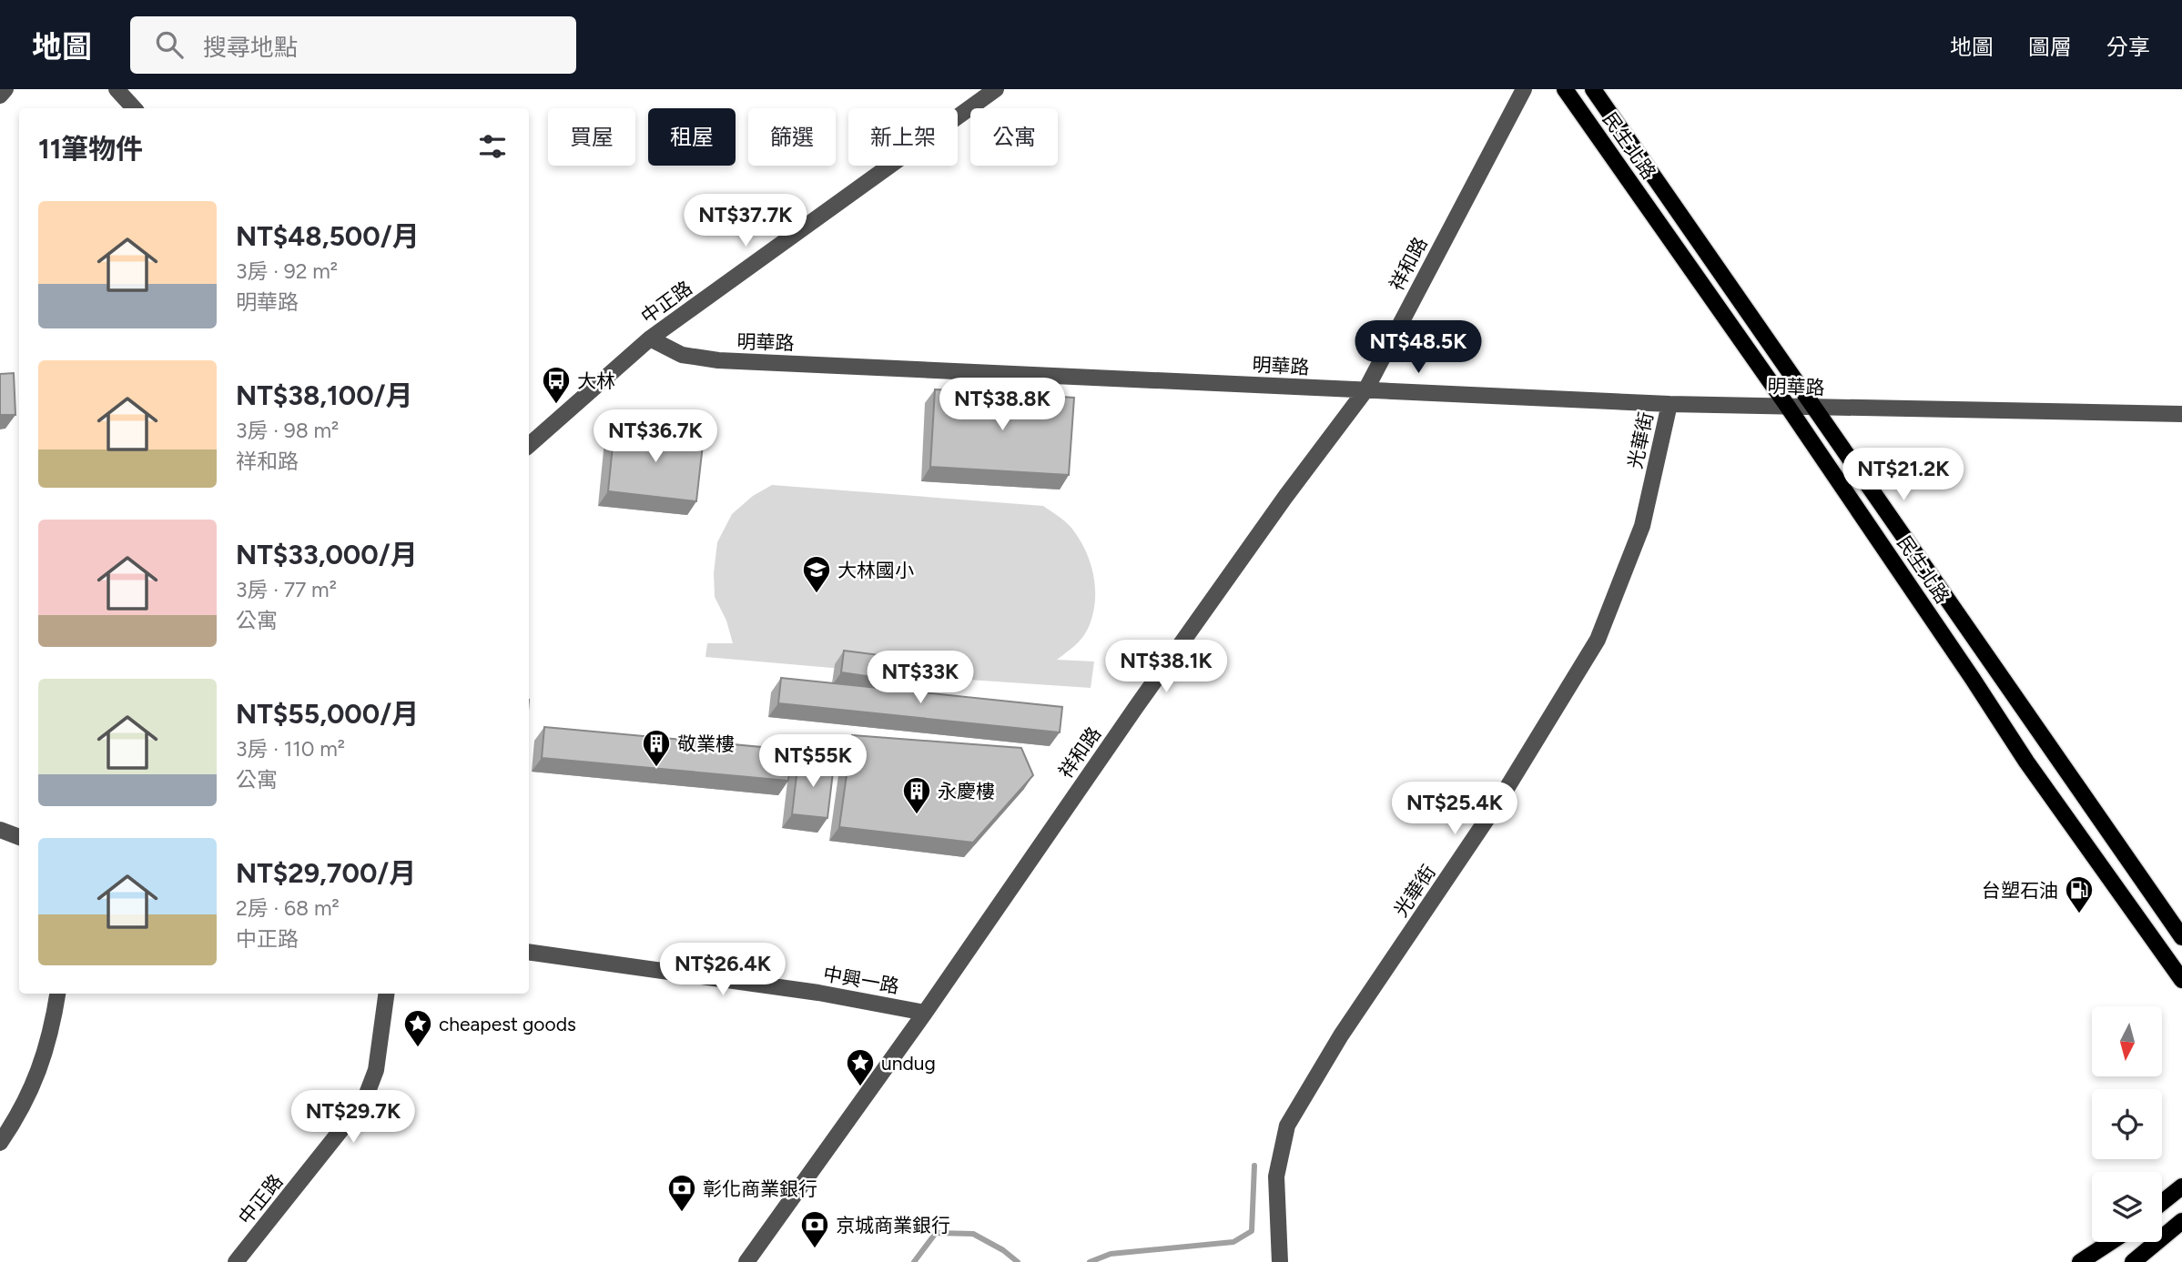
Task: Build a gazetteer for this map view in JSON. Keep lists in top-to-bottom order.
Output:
{
  "streets": {
    "main road": ["民生北路"],
    "street": [
      "祥和路",
      "中正路",
      "明華路",
      "光華街",
      "中興一路"
    ]
  },
  "crossings": [
    ["民生北路", "明華路"],
    ["祥和路", "明華路"],
    ["祥和路", "中興一路"],
    ["中正路", "明華路"],
    ["明華路", "光華街"]
  ],
  "places": {
    "bus stop": ["大林"],
    "school or university": ["大林國小"],
    "building": ["敬業樓", "永慶樓"],
    "fuel station": ["台塑石油"],
    "place": ["cheapest goods", "undug"],
    "bank": ["彰化商業銀行", "京城商業銀行"]
  },
  "north": "bottom",
  "page": {
    "header": "地圖",
    "search": "搜尋地點",
    "nav": ["地圖", "圖層", "分享"],
    "chip": [
      "買屋",
      "租屋",
      "篩選",
      "新上架",
      "公寓"
    ],
    "heading": "11筆物件",
    "list": [
      {
        "name": "NT$48,500/月",
        "note": "3房 · 92 m² · 明華路"
      },
      {
        "name": "NT$38,100/月",
        "note": "3房 · 98 m² · 祥和路"
      },
      {
        "name": "NT$33,000/月",
        "note": "3房 · 77 m² · 公寓"
      },
      {
        "name": "NT$55,000/月",
        "note": "3房 · 110 m² · 公寓"
      },
      {
        "name": "NT$29,700/月",
        "note": "2房 · 68 m² · 中正路"
      }
    ],
    "price": [
      "NT$37.7K",
      "NT$48.5K",
      "NT$38.8K",
      "NT$36.7K",
      "NT$21.2K",
      "NT$38.1K",
      "NT$33K",
      "NT$55K",
      "NT$25.4K",
      "NT$26.4K",
      "NT$29.7K"
    ]
  }
}
